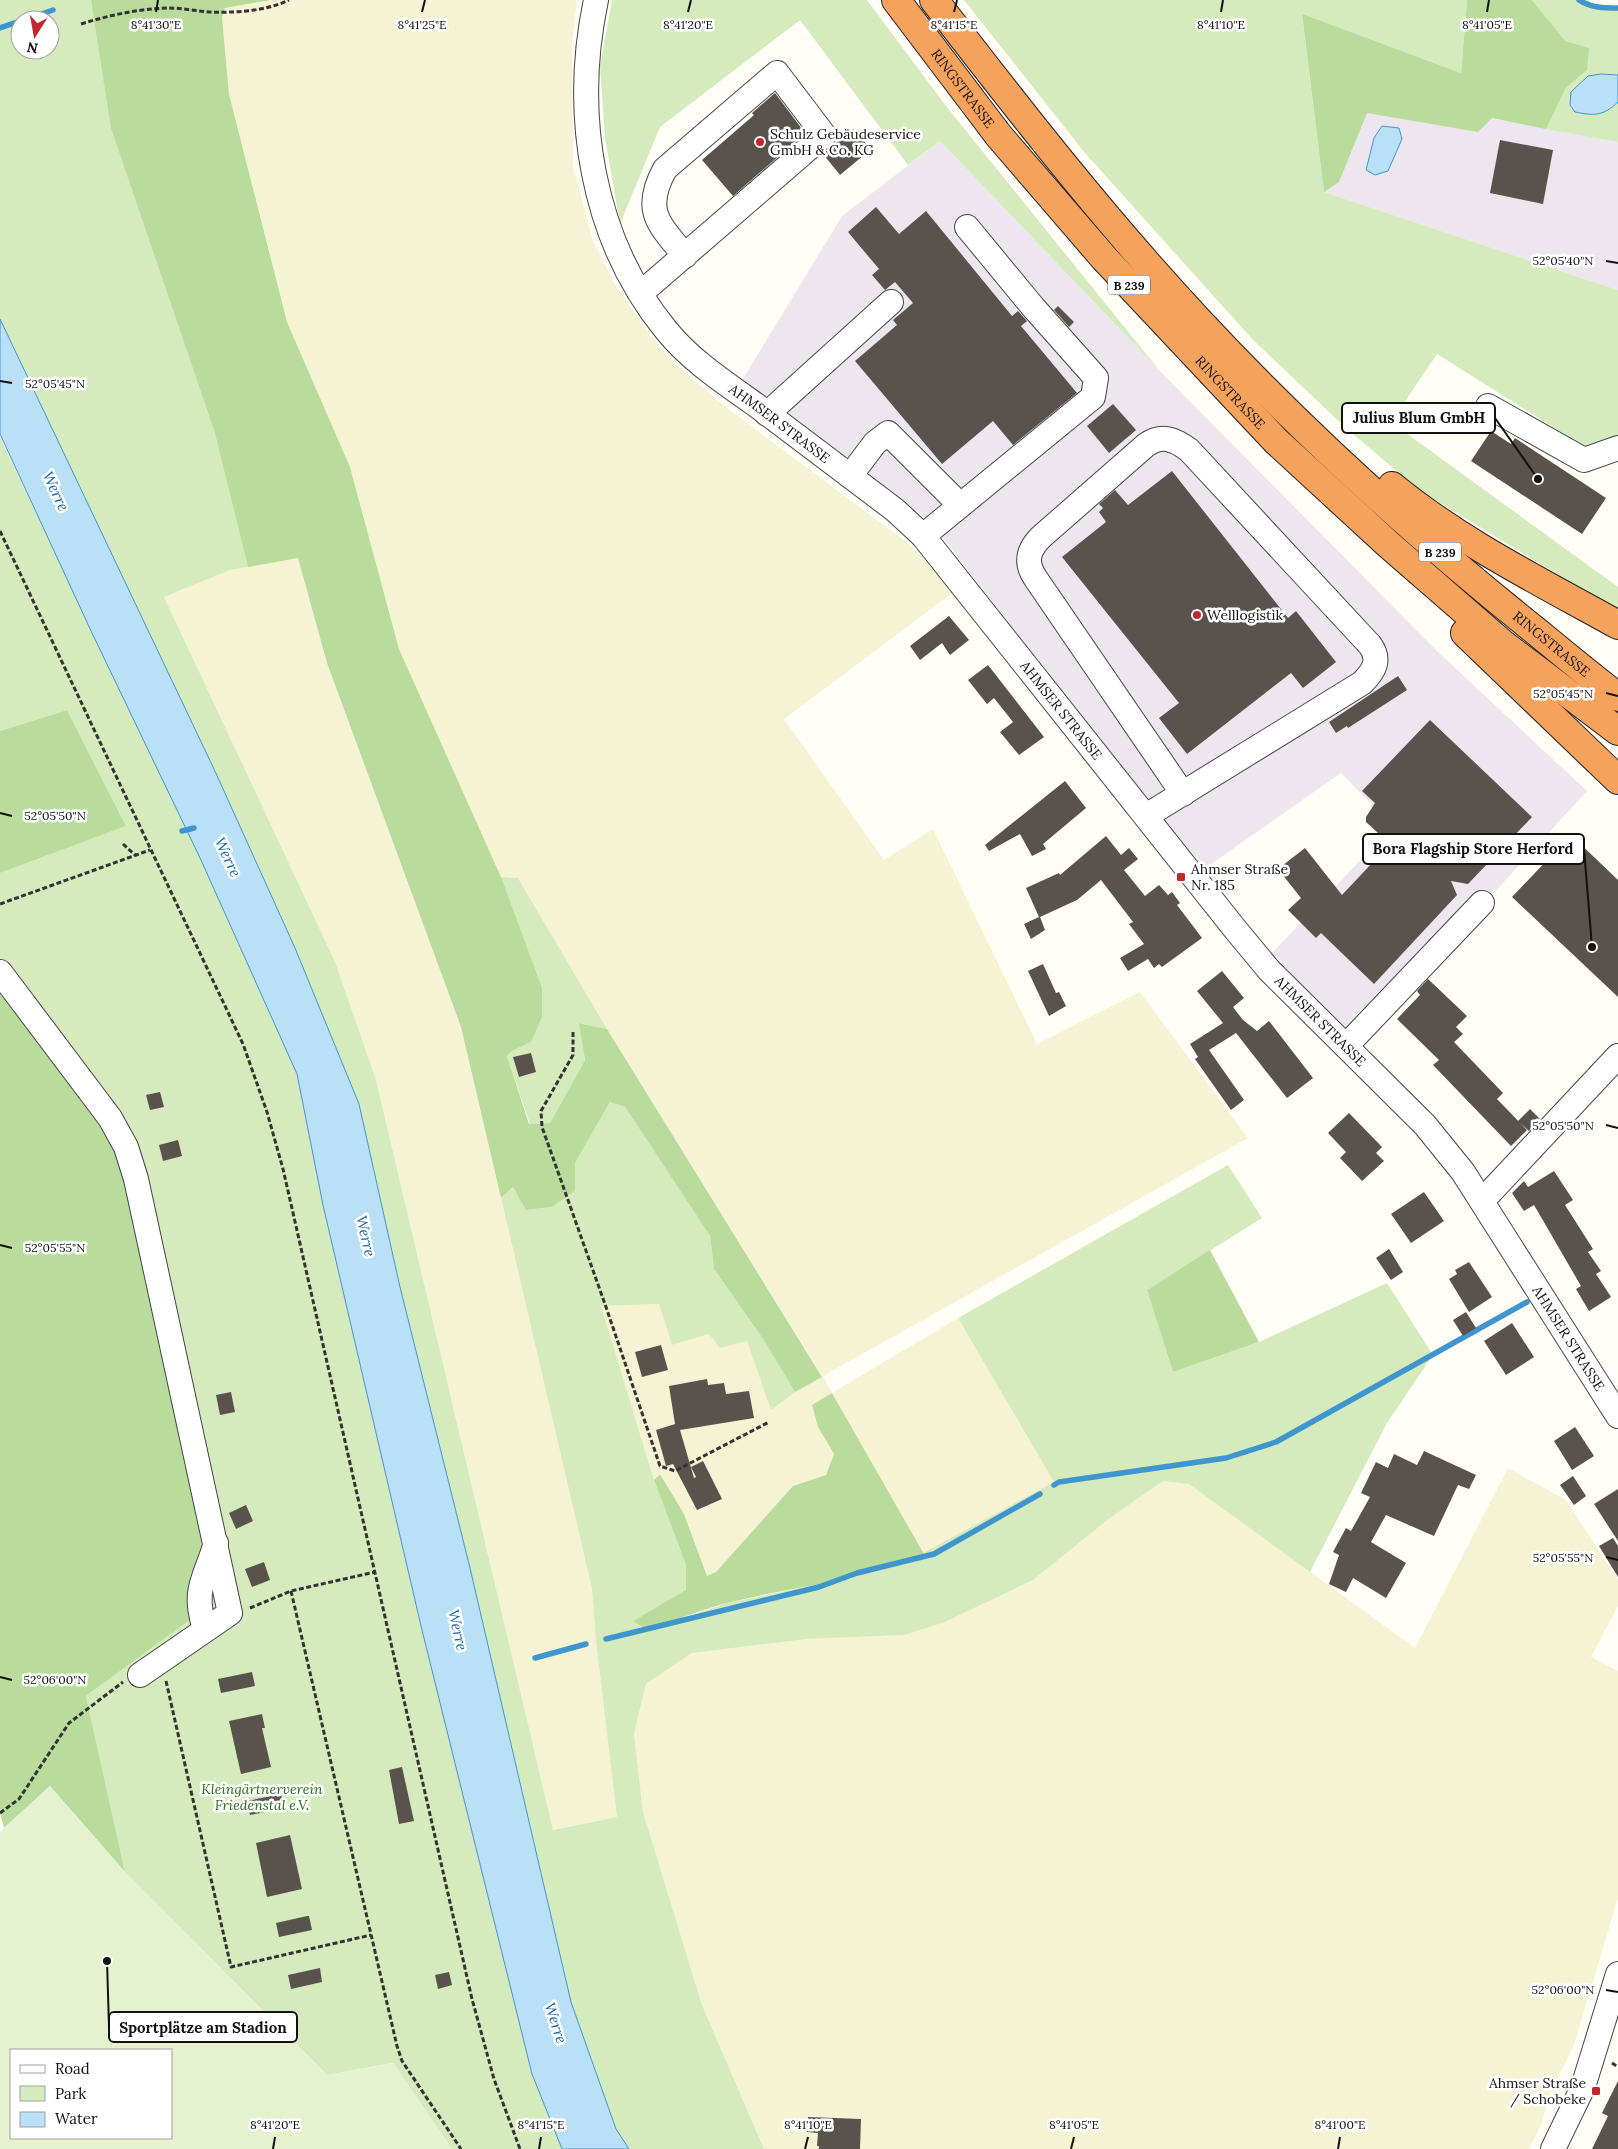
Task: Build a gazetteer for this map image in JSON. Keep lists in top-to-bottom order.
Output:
{
  "streets": {
    "highway": ["RINGSTRASSE", "B 239"],
    "street": ["AHMSER STRASSE"]
  },
  "water": ["Werre"],
  "parks": ["Kleingärtnerverein Friedenstal e.V."],
  "places": {
    "other": [
      "Schulz Gebäudeservice GmbH & Co. KG",
      "Julius Blum GmbH",
      "Welllogistik",
      "Bora Flagship Store Herford",
      "Sportplätze am Stadion"
    ],
    "transit": ["Ahmser Straße Nr. 185", "Ahmser Straße / Schobeke"]
  },
  "legend": ["Road", "Park", "Water"],
  "north": "bottom",
  "coordinates": [
    "8°41'30\"E",
    "8°41'25\"E",
    "8°41'20\"E",
    "8°41'15\"E",
    "8°41'10\"E",
    "8°41'05\"E",
    "52°05'40\"N",
    "52°05'45\"N",
    "52°05'50\"N",
    "52°05'55\"N",
    "52°06'00\"N",
    "8°41'00\"E"
  ]
}
